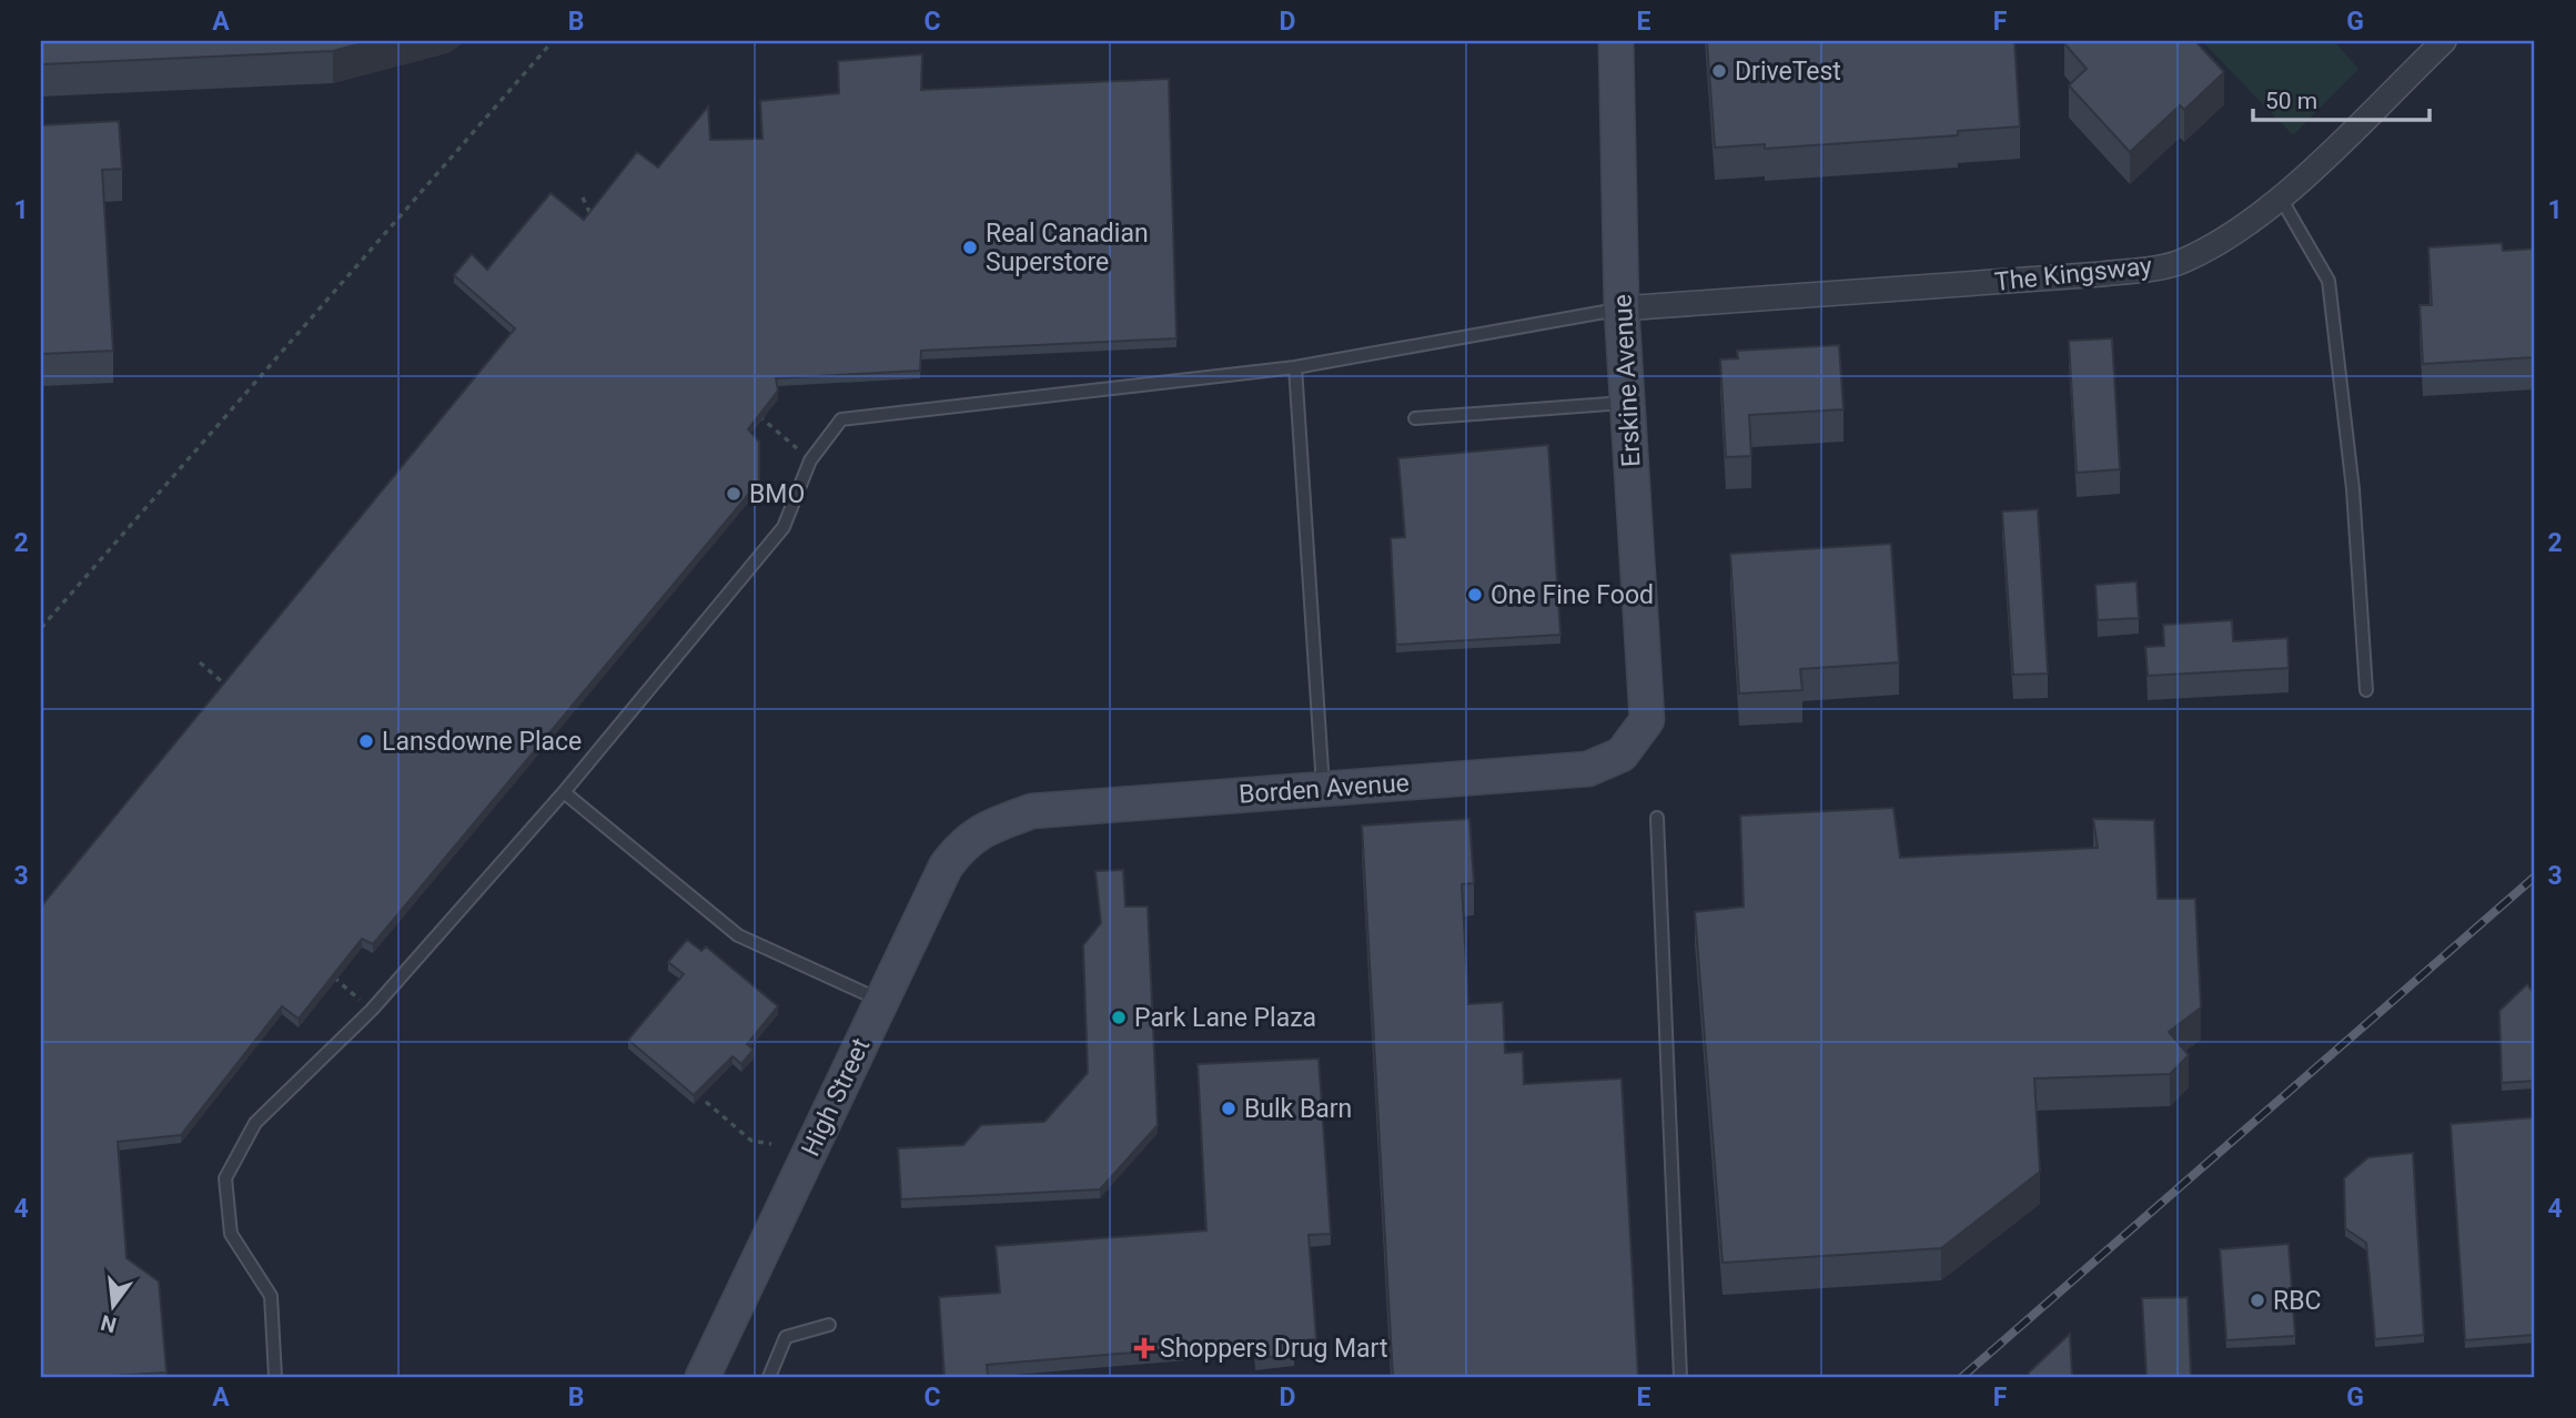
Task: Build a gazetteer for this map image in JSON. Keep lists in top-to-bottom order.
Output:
{
  "streets": {
    "street": [
      "The Kingsway",
      "Erskine Avenue",
      "Borden Avenue",
      "High Street"
    ]
  },
  "crossings": [
    ["The Kingsway", "Erskine Avenue"],
    ["Erskine Avenue", "Borden Avenue"],
    ["Borden Avenue", "High Street"]
  ],
  "places": {
    "other": [
      "DriveTest",
      "Real Canadian Superstore",
      "BMO",
      "One Fine Food",
      "Lansdowne Place",
      "Park Lane Plaza",
      "Bulk Barn",
      "RBC"
    ],
    "health": ["Shoppers Drug Mart"]
  },
  "scale_bar": "50 m",
  "north": "bottom",
  "grid": {
    "columns": [
      "A",
      "B",
      "C",
      "D",
      "E",
      "F",
      "G"
    ],
    "rows": [
      "1",
      "2",
      "3",
      "4"
    ]
  }
}
